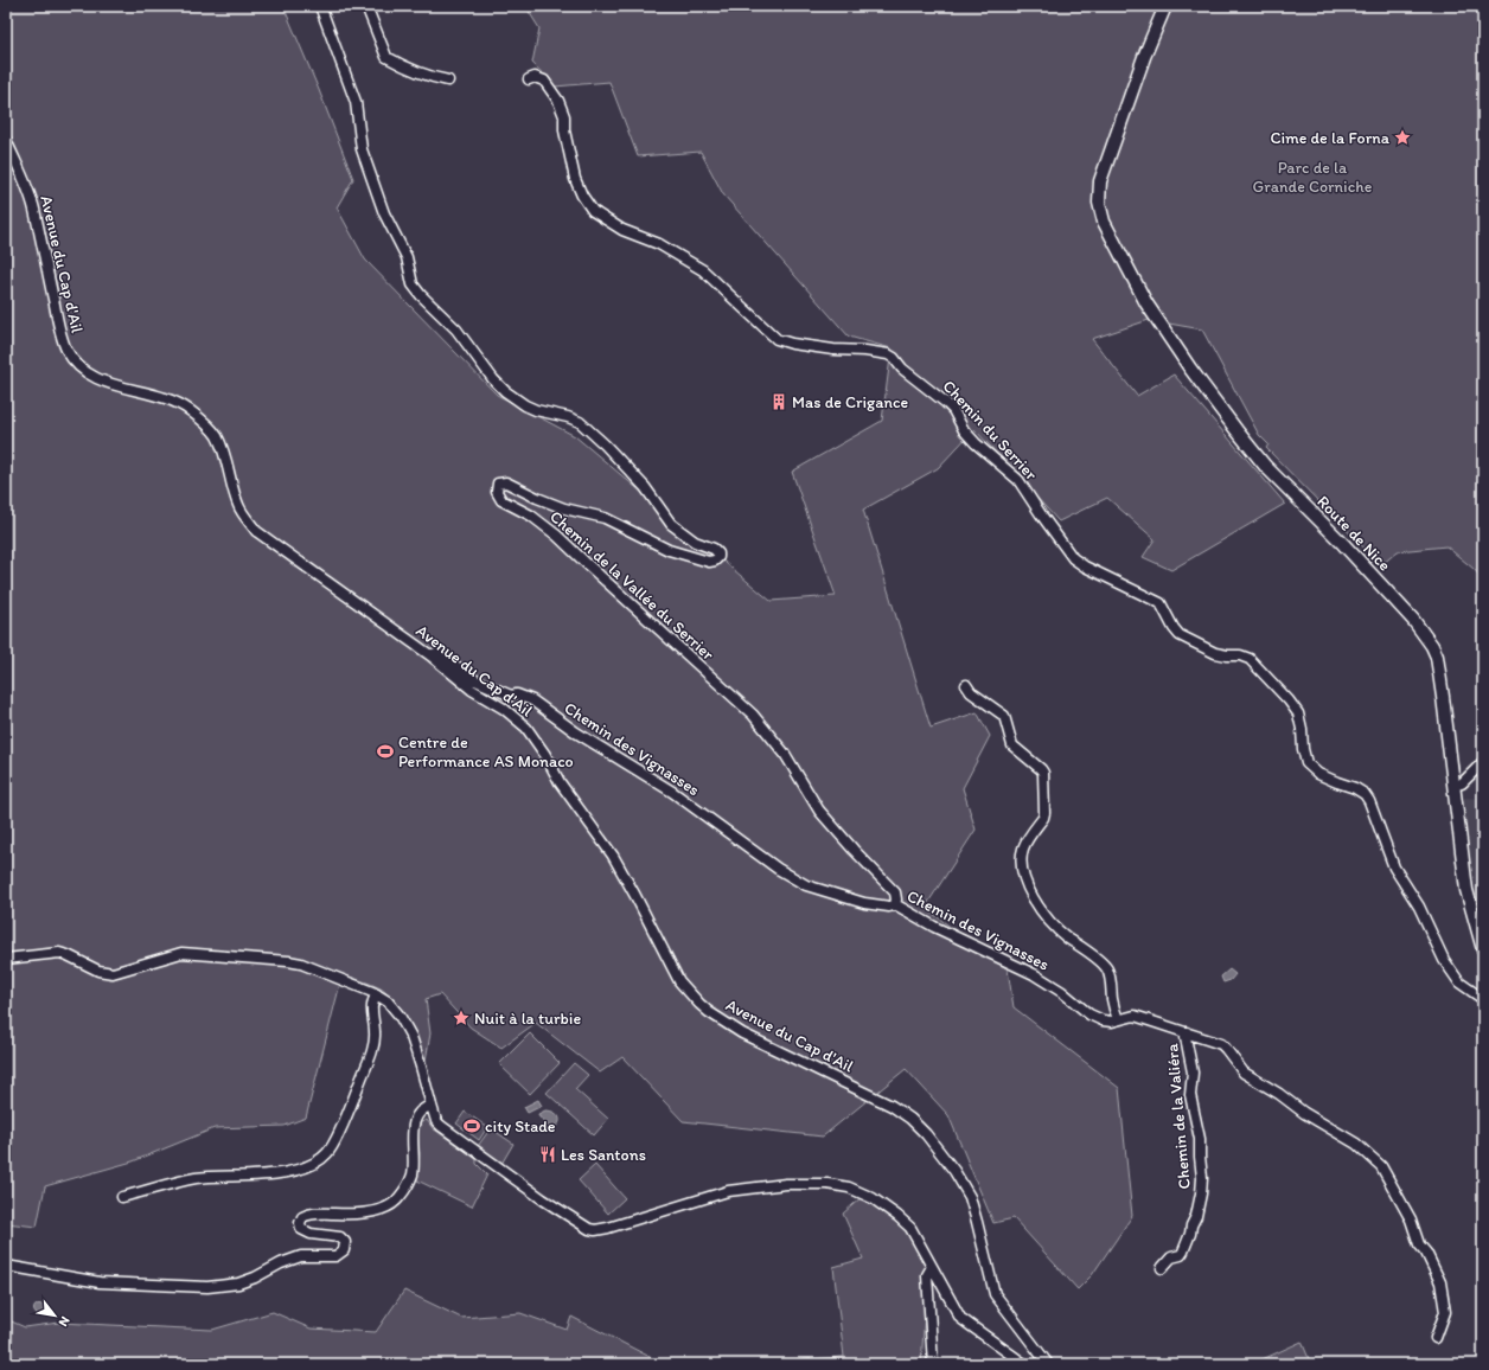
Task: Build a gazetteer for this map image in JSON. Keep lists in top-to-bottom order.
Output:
{
  "streets": {
    "main road": ["Route de Nice"],
    "street": [
      "Avenue du Cap d'Ail",
      "Chemin du Serrier",
      "Chemin de la Vallée du Serrier",
      "Chemin des Vignasses",
      "Chemin de la Valiéra"
    ]
  },
  "crossings": [
    ["Avenue du Cap d'Ail", "Chemin des Vignasses"],
    ["Chemin de la Vallée du Serrier", "Chemin des Vignasses"],
    ["Chemin des Vignasses", "Chemin de la Valiéra"]
  ],
  "parks": ["Parc de la Grande Corniche"],
  "places": {
    "place": ["Cime de la Forna", "Nuit à la turbie"],
    "building": ["Mas de Crigance"],
    "sports": ["Centre de Performance AS Monaco", "city Stade"],
    "restaurant": ["Les Santons"]
  },
  "north": "bottom right"
}
